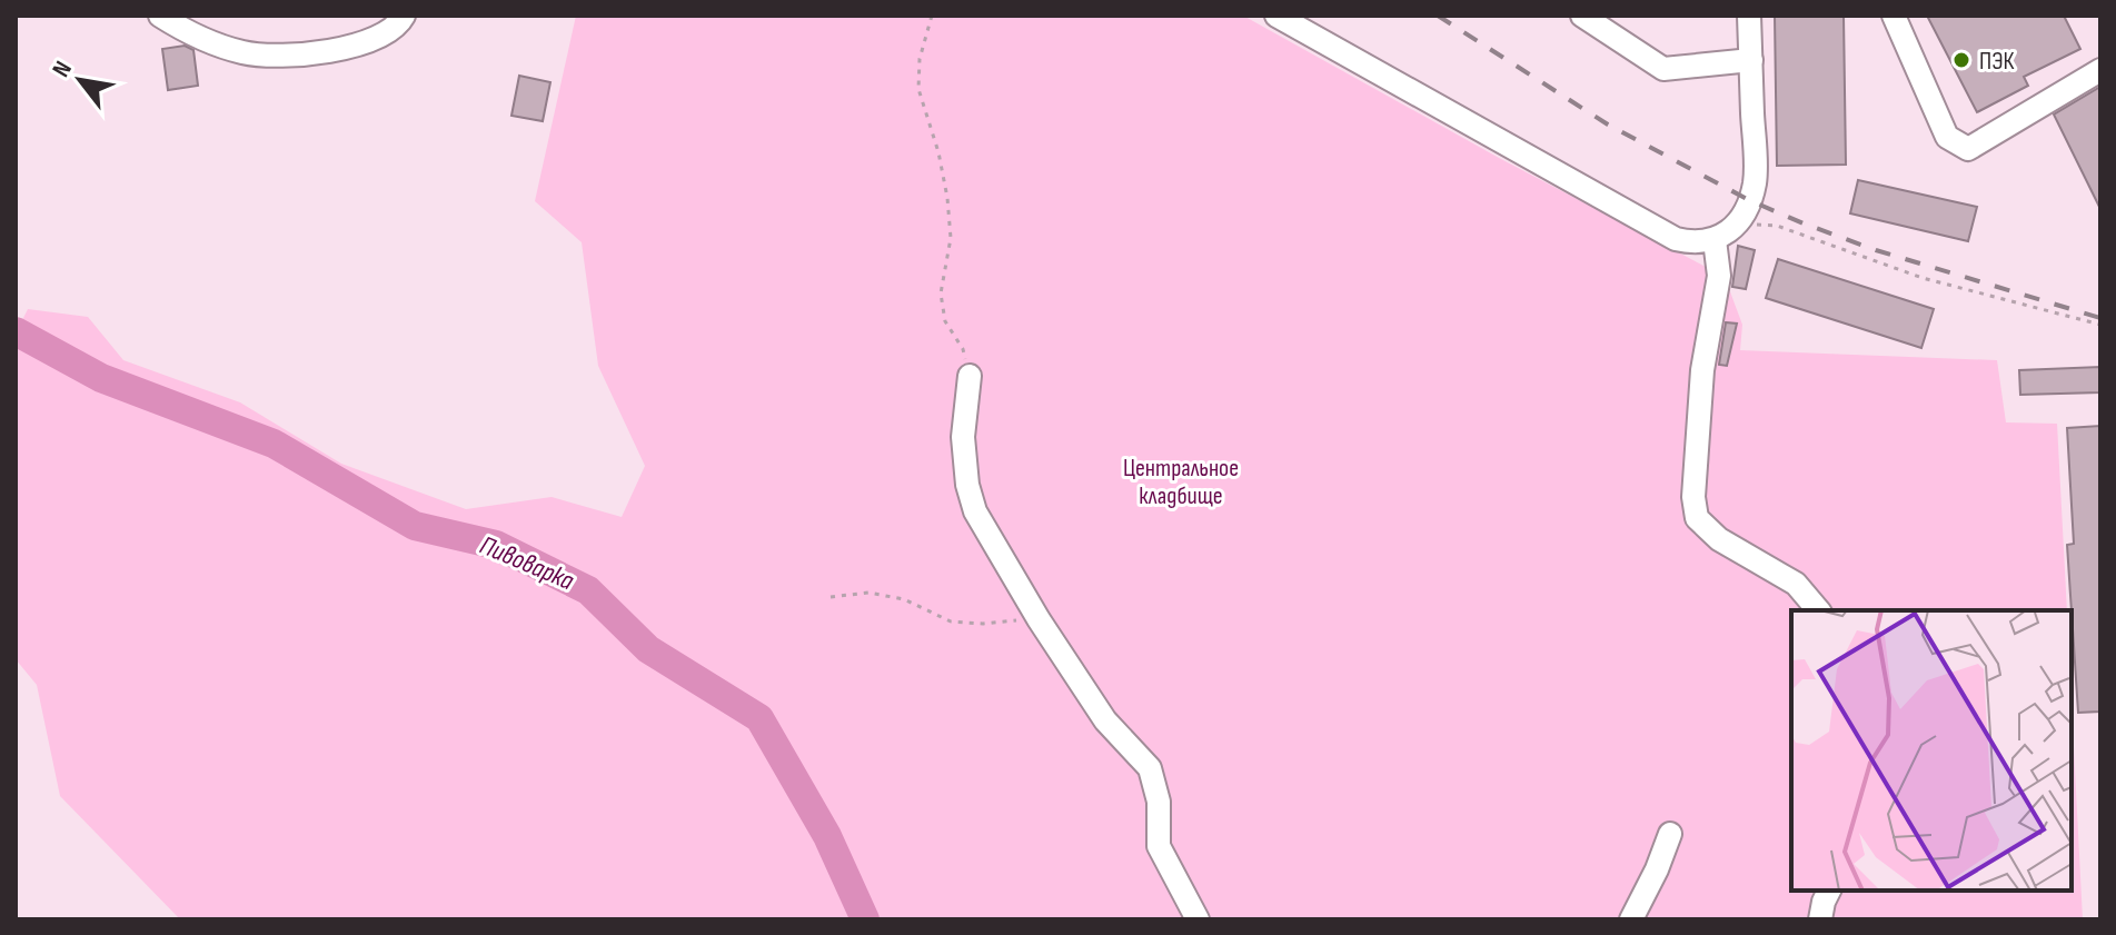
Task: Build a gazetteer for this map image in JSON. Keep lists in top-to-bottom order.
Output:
{
  "water": ["Пивоварка"],
  "parks": ["Центральное кладбище"],
  "places": ["ПЭК"],
  "north": "top left"
}
